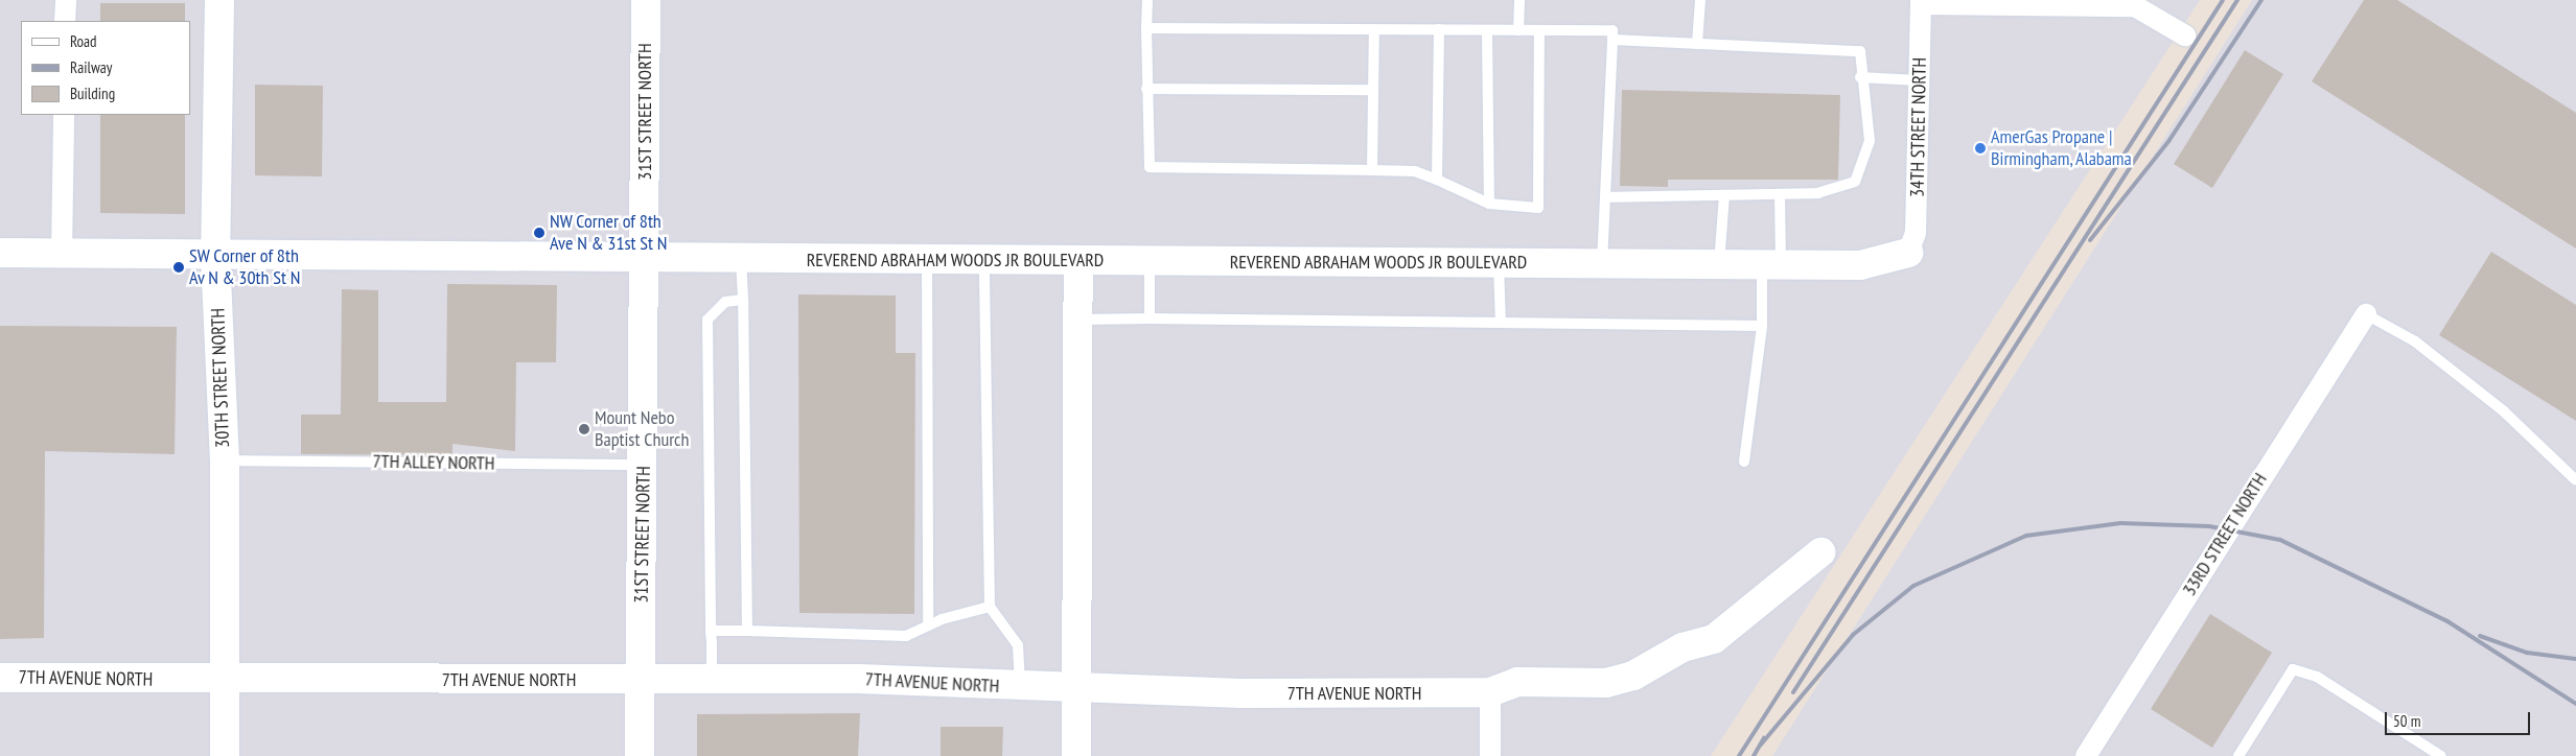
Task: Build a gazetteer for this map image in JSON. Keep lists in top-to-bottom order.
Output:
{
  "streets": {
    "street": [
      "31ST STREET NORTH",
      "34TH STREET NORTH",
      "REVEREND ABRAHAM WOODS JR BOULEVARD",
      "30TH STREET NORTH",
      "33RD STREET NORTH",
      "7TH AVENUE NORTH"
    ],
    "lane": ["7TH ALLEY NORTH"]
  },
  "crossings": [
    ["31ST STREET NORTH", "REVEREND ABRAHAM WOODS JR BOULEVARD"],
    ["31ST STREET NORTH", "7TH ALLEY NORTH"],
    ["31ST STREET NORTH", "7TH AVENUE NORTH"],
    ["34TH STREET NORTH", "REVEREND ABRAHAM WOODS JR BOULEVARD"],
    ["REVEREND ABRAHAM WOODS JR BOULEVARD", "30TH STREET NORTH"],
    ["30TH STREET NORTH", "7TH ALLEY NORTH"],
    ["30TH STREET NORTH", "7TH AVENUE NORTH"]
  ],
  "places": [
    "AmerGas Propane | Birmingham, Alabama",
    "NW Corner of 8th Ave N & 31st St N",
    "SW Corner of 8th Av N & 30th St N",
    "Mount Nebo Baptist Church"
  ],
  "legend": ["Road", "Railway", "Building"],
  "scale_bar": "50 m"
}
